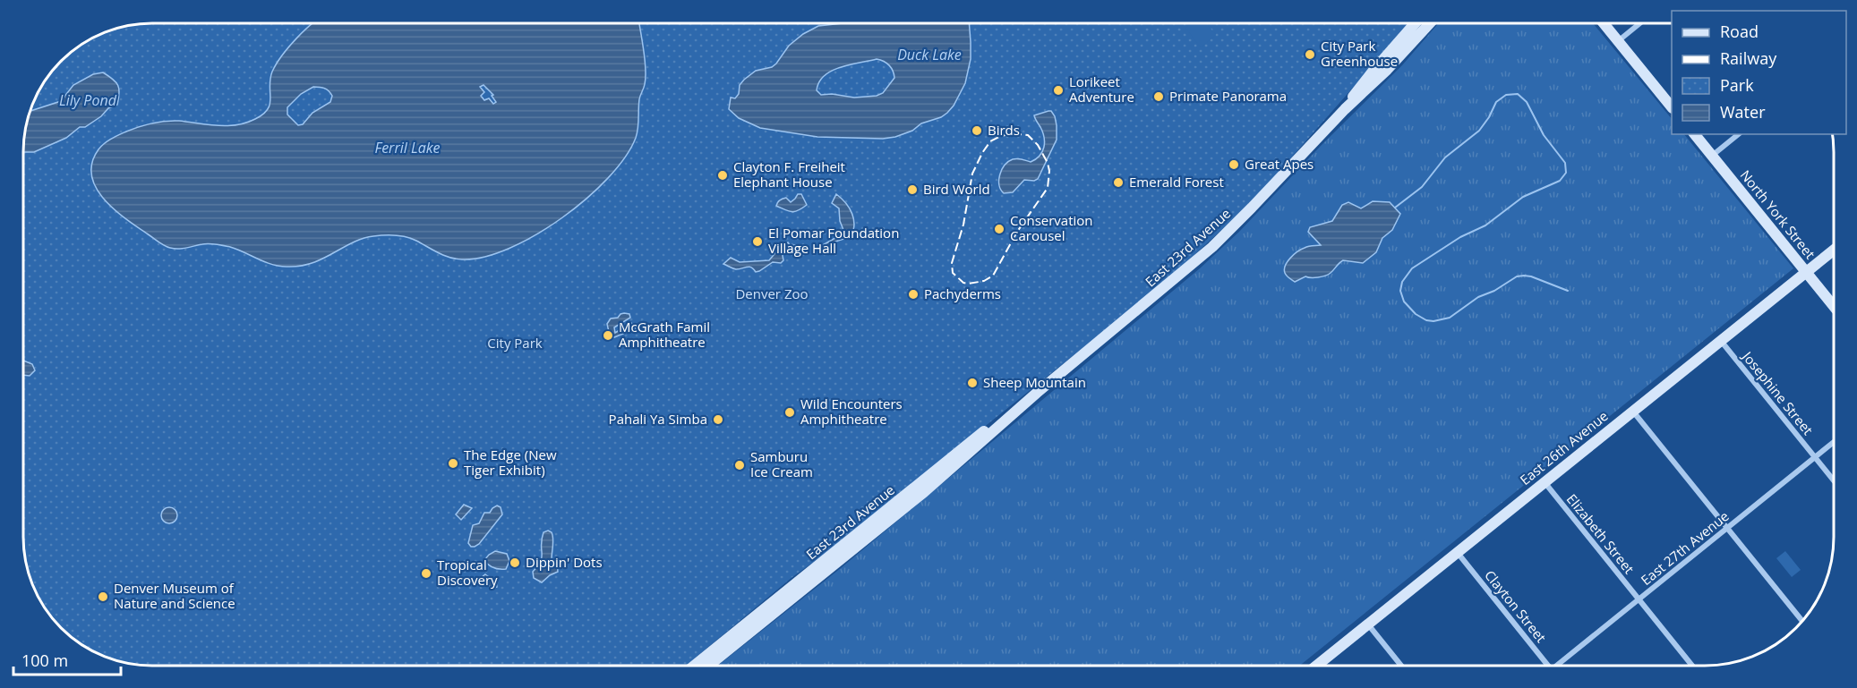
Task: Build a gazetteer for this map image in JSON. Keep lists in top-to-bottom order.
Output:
{
  "streets": {
    "main road": ["North York Street", "East 23rd Avenue", "East 26th Avenue"],
    "street": [
      "Josephine Street",
      "Elizabeth Street",
      "East 27th Avenue",
      "Clayton Street"
    ]
  },
  "crossings": [
    ["North York Street", "East 26th Avenue"],
    ["Josephine Street", "East 26th Avenue"],
    ["Josephine Street", "East 27th Avenue"],
    ["East 26th Avenue", "Elizabeth Street"],
    ["East 26th Avenue", "Clayton Street"],
    ["Elizabeth Street", "East 27th Avenue"]
  ],
  "water": ["Duck Lake", "Lily Pond", "Ferril Lake"],
  "parks": ["Denver Zoo", "City Park"],
  "places": [
    "City Park Greenhouse",
    "Lorikeet Adventure",
    "Primate Panorama",
    "Birds",
    "Great Apes",
    "Clayton F. Freiheit Elephant House",
    "Emerald Forest",
    "Bird World",
    "Conservation Carousel",
    "El Pomar Foundation Village Hall",
    "Pachyderms",
    "McGrath Famil Amphitheatre",
    "Sheep Mountain",
    "Wild Encounters Amphitheatre",
    "Pahali Ya Simba",
    "The Edge (New Tiger Exhibit)",
    "Samburu Ice Cream",
    "Dippin' Dots",
    "Tropical Discovery",
    "Denver Museum of Nature and Science"
  ],
  "legend": [
    "Road",
    "Railway",
    "Park",
    "Water"
  ],
  "scale_bar": "100 m"
}
